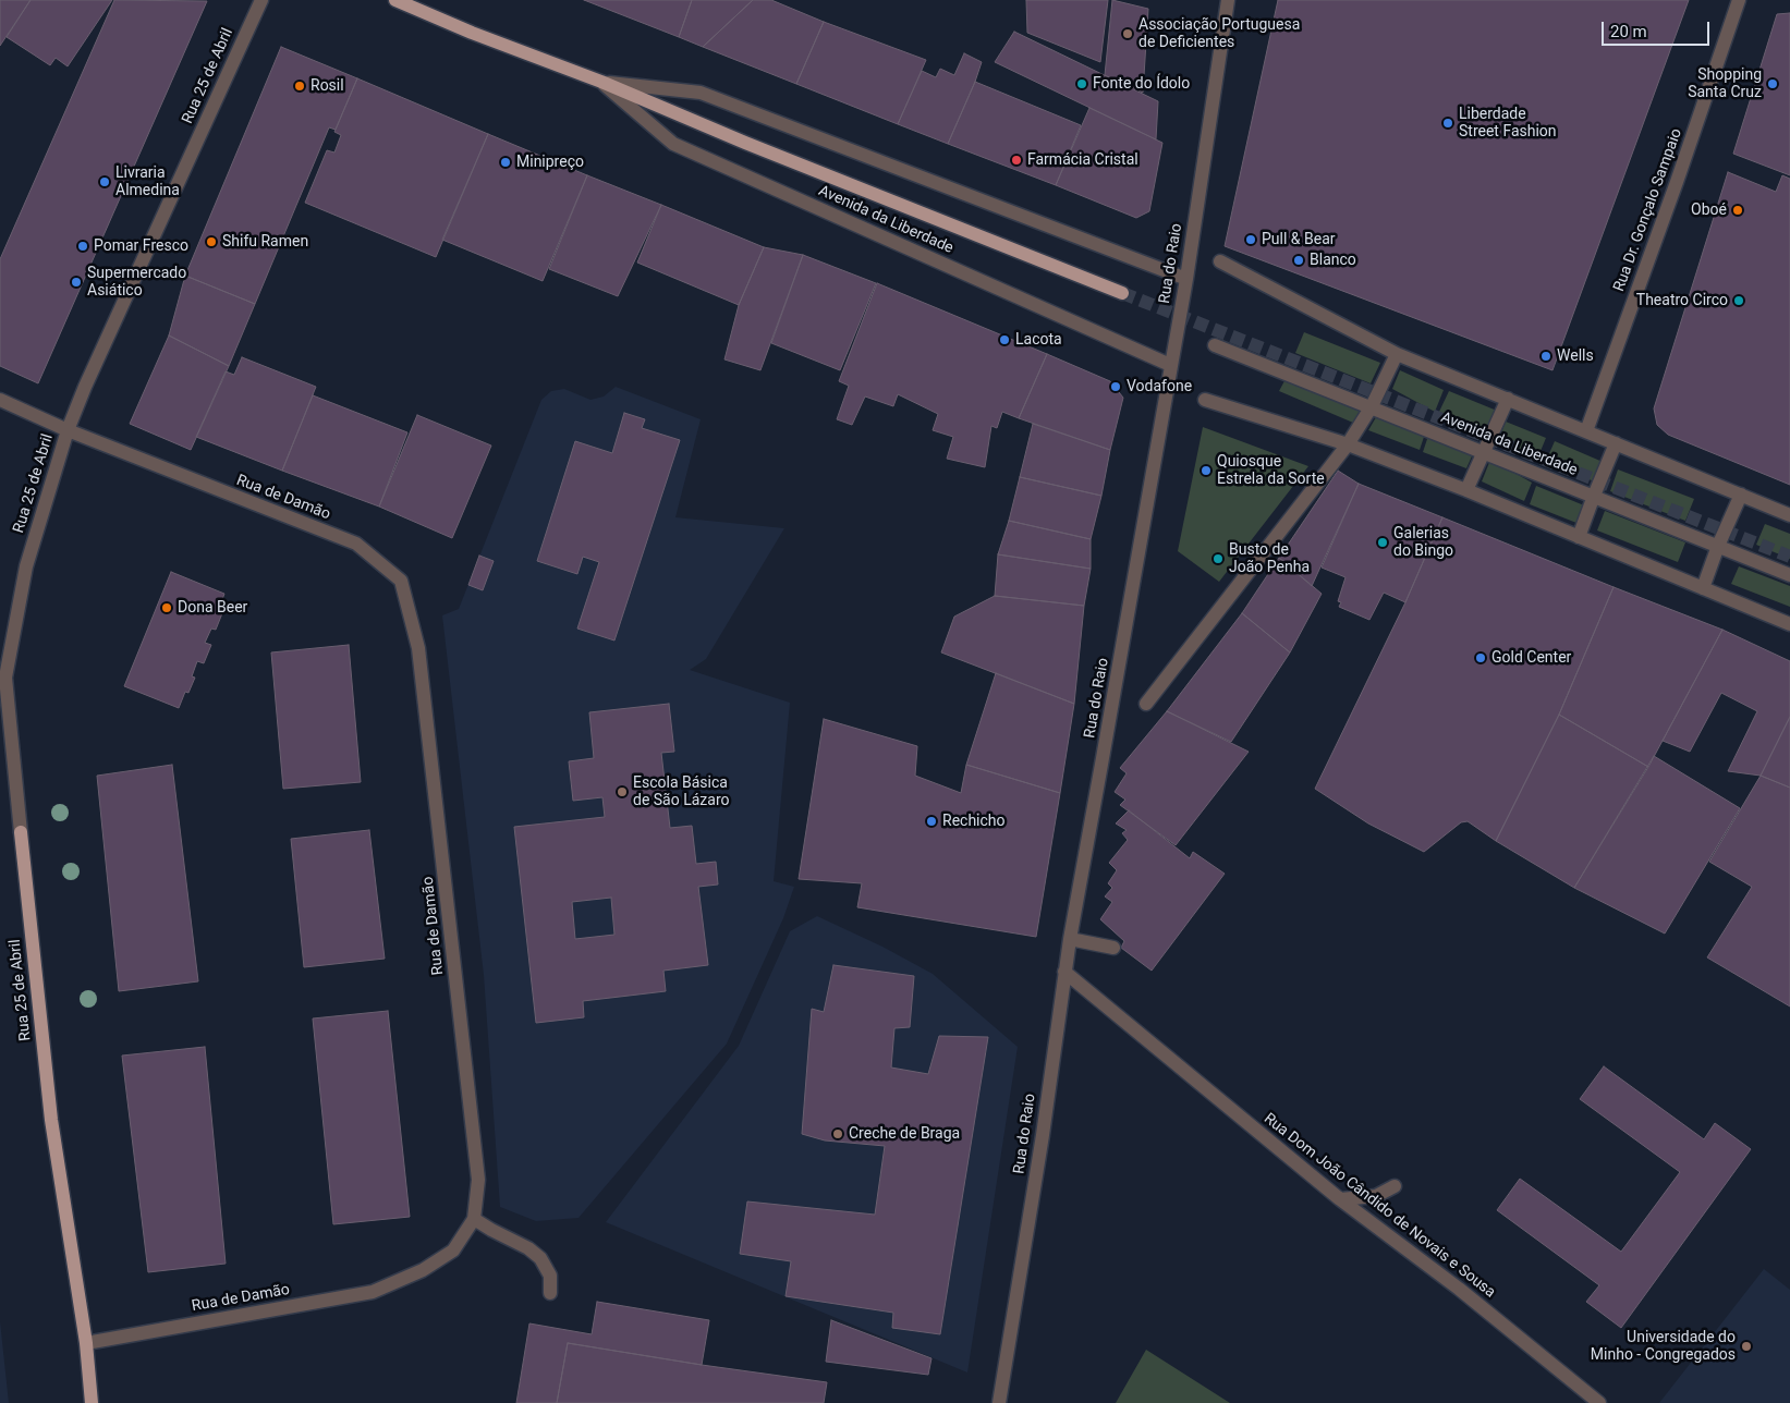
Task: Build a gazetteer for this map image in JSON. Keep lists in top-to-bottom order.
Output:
{
  "streets": {
    "main road": ["Rua 25 de Abril", "Avenida da Liberdade"],
    "street": [
      "Rua Dr. Gonçalo Sampaio",
      "Rua do Raio",
      "Rua de Damão",
      "Rua Dom João Cândido de Novais e Sousa"
    ]
  },
  "crossings": [
    ["Rua 25 de Abril", "Rua de Damão"],
    ["Avenida da Liberdade", "Rua do Raio"],
    ["Rua do Raio", "Rua Dom João Cândido de Novais e Sousa"]
  ],
  "places": [
    "Associação Portuguesa de Deficientes",
    "Fonte do Ídolo",
    "Shopping Santa Cruz",
    "Rosil",
    "Liberdade Street Fashion",
    "Farmácia Cristal",
    "Minipreço",
    "Livraria Almedina",
    "Oboé",
    "Pull & Bear",
    "Shifu Ramen",
    "Pomar Fresco",
    "Blanco",
    "Supermercado Asiático",
    "Theatro Circo",
    "Lacota",
    "Wells",
    "Vodafone",
    "Quiosque Estrela da Sorte",
    "Galerias do Bingo",
    "Busto de João Penha",
    "Dona Beer",
    "Gold Center",
    "Escola Básica de São Lázaro",
    "Rechicho",
    "Creche de Braga",
    "Universidade do Minho - Congregados"
  ],
  "scale_bar": "20 m"
}
